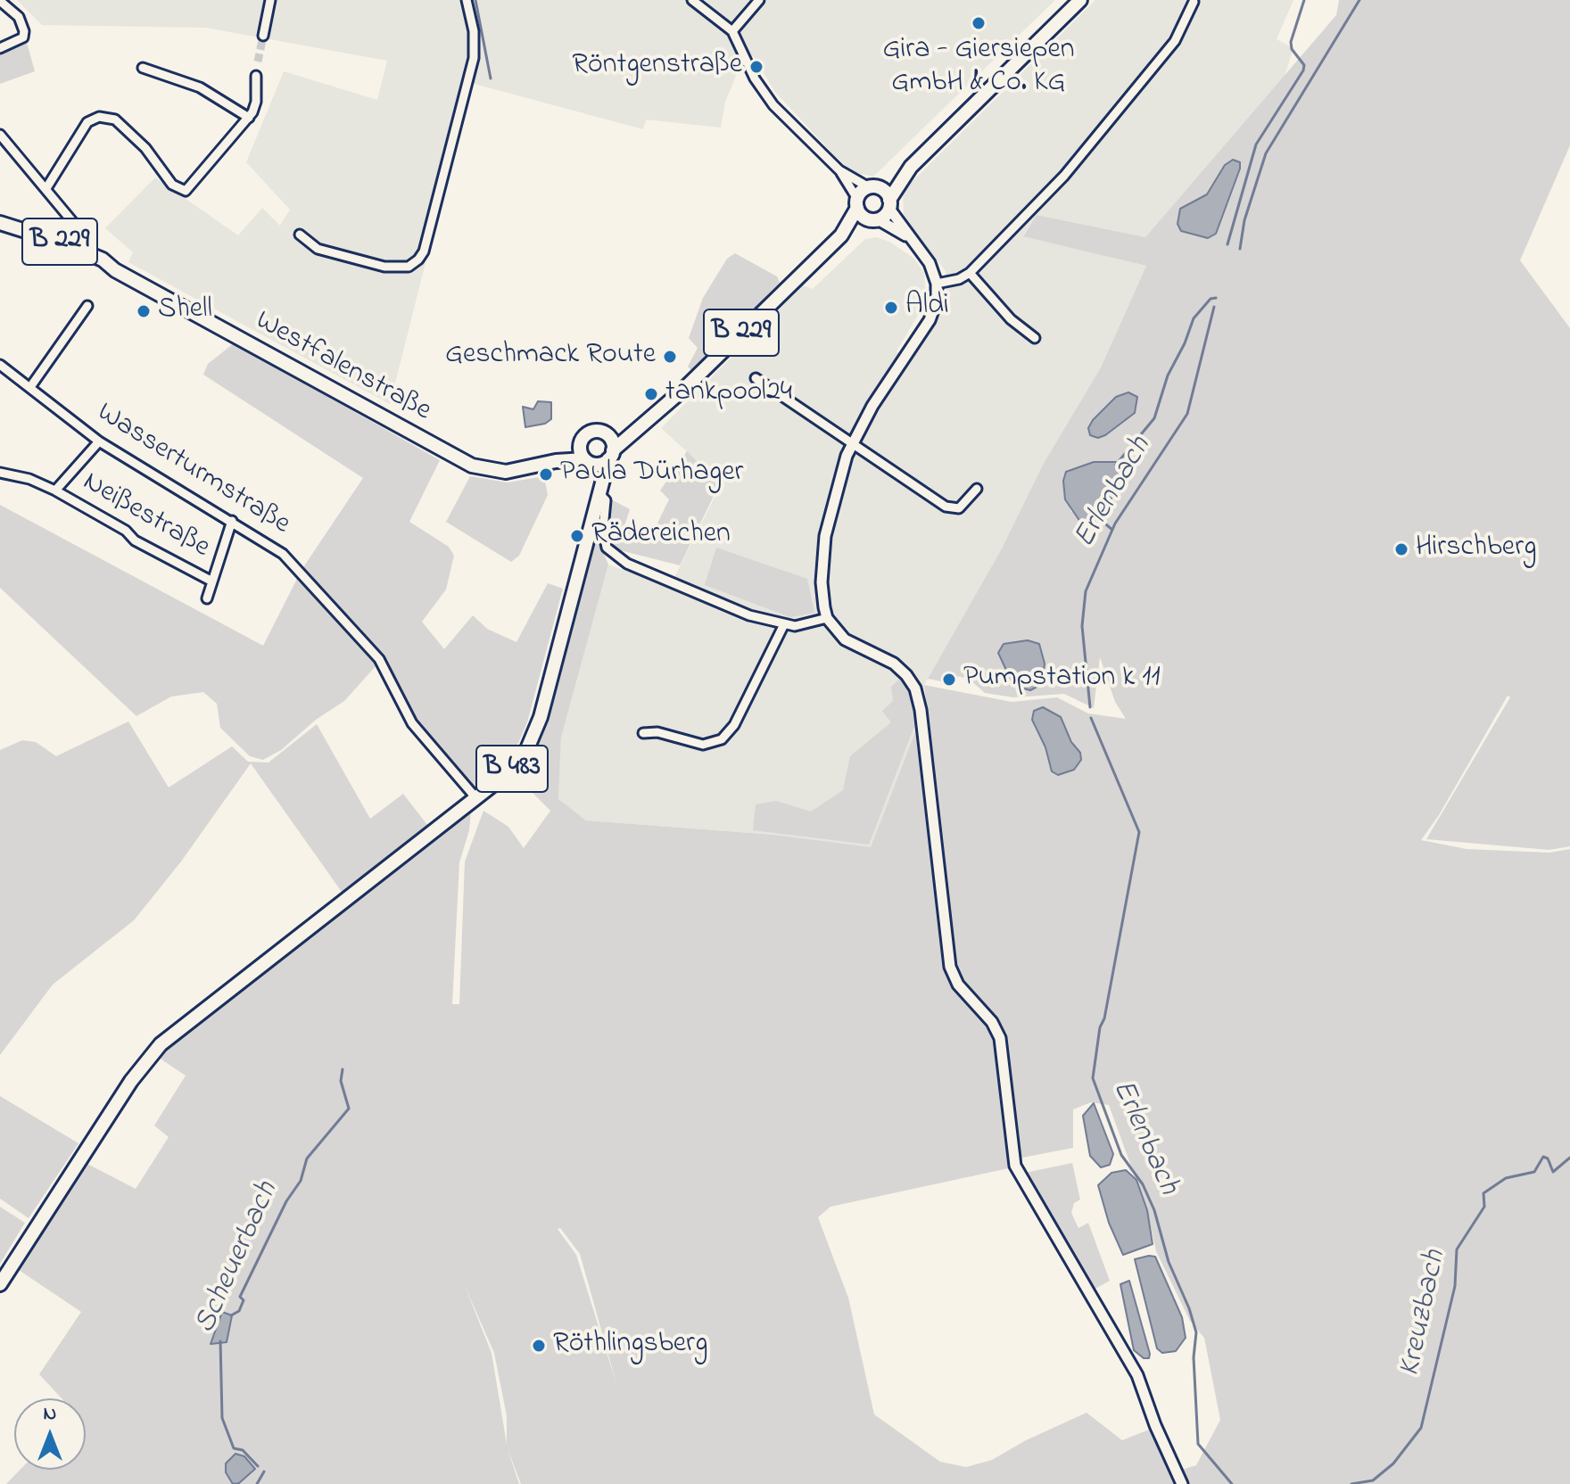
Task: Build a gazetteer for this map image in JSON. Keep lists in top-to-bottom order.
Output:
{
  "streets": {
    "main road": ["B 229", "Westfalenstraße", "B 483"],
    "street": ["Wasserturmstraße", "Neißestraße"]
  },
  "crossings": [
    ["B 229", "Westfalenstraße"],
    ["B 229", "B 483"],
    ["Westfalenstraße", "B 483"],
    ["Wasserturmstraße", "Neißestraße"],
    ["Wasserturmstraße", "B 483"]
  ],
  "water": ["Erlenbach", "Scheuerbach", "Kreuzbach"],
  "places": [
    "Gira - Giersiepen GmbH & Co. KG",
    "Röntgenstraße",
    "Aldi",
    "Shell",
    "Geschmack Route",
    "tankpool24",
    "Paula Dürhager",
    "Rädereichen",
    "Hirschberg",
    "Pumpstation k 11",
    "Röthlingsberg"
  ],
  "north": "top"
}
